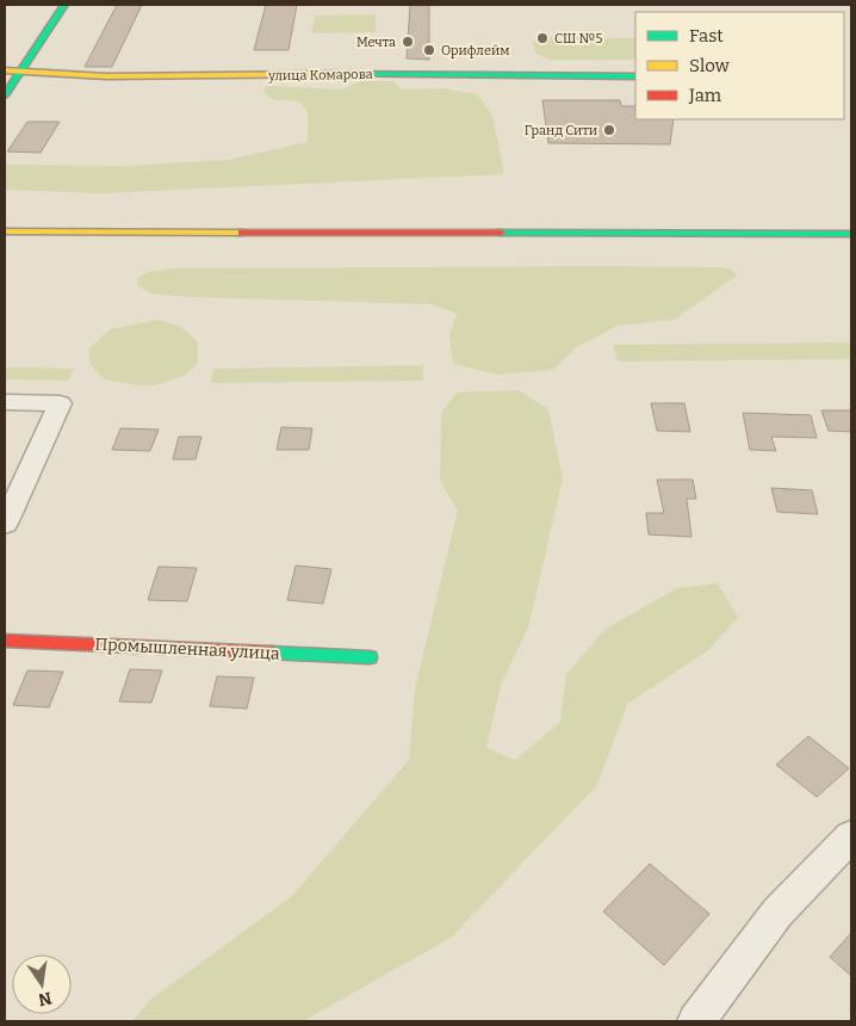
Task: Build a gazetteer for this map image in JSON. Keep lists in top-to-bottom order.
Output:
{
  "streets": {
    "street": ["улица Комарова", "Промышленная улица"]
  },
  "places": [
    "СШ №5",
    "Мечта",
    "Орифлейм",
    "Гранд Сити"
  ],
  "legend": ["Fast", "Slow", "Jam"],
  "north": "bottom"
}
